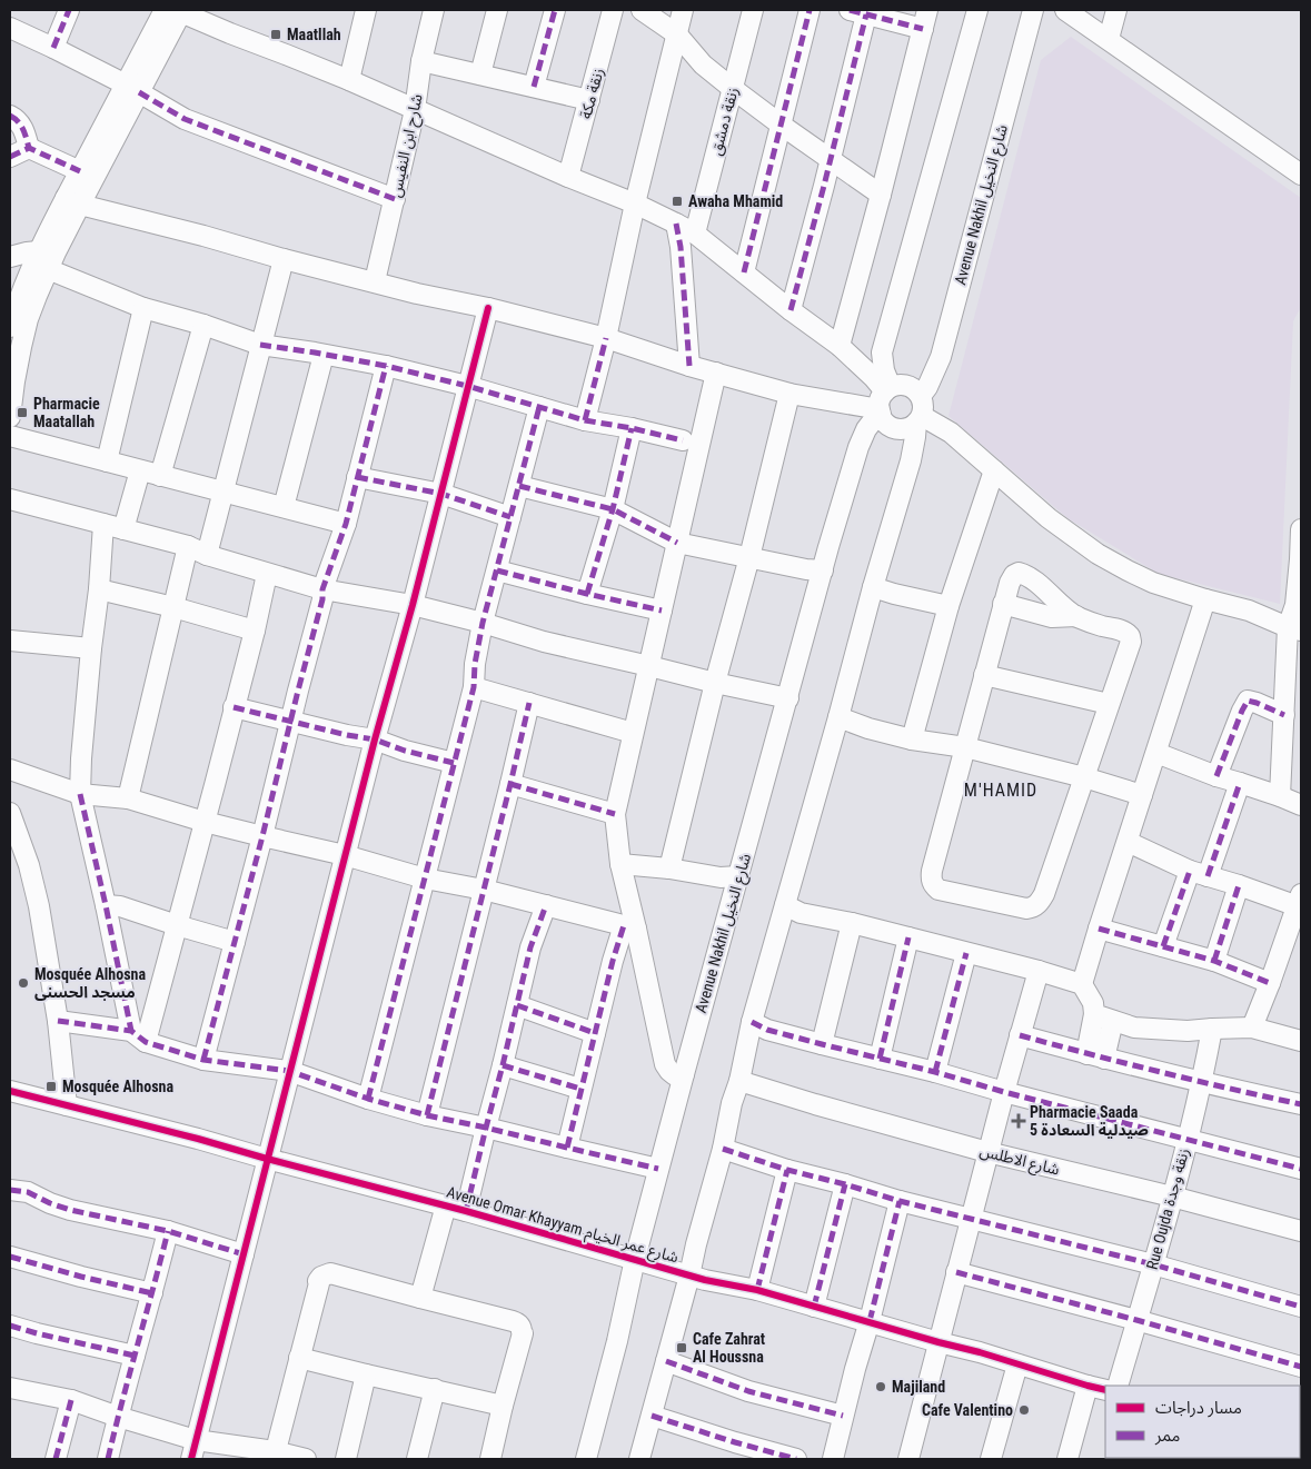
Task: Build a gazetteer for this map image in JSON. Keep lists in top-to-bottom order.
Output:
{
  "streets": {
    "street": [
      "زنقة مكة",
      "زنقة دمشق",
      "شارح ابن النفيس",
      "Avenue Nakhil شارع النخيل",
      "شارع الاطلس",
      "Rue Oujda زنقة وجدة",
      "Avenue Omar Khayyam شارع عمر الخيام"
    ]
  },
  "crossings": [
    ["Avenue Nakhil شارع النخيل", "شارع الاطلس"],
    ["Avenue Nakhil شارع النخيل", "Avenue Omar Khayyam شارع عمر الخيام"],
    ["شارع الاطلس", "Rue Oujda زنقة وجدة"]
  ],
  "districts": ["M'HAMID"],
  "places": {
    "transit": [
      "Maatllah",
      "Awaha Mhamid",
      "Pharmacie Maatallah",
      "Mosquée Alhosna",
      "Cafe Zahrat Al Houssna"
    ],
    "other": ["Mosquée Alhosna مسجد الحسنى", "Majiland", "Cafe Valentino"],
    "health": ["Pharmacie Saada 5 صيدلية السعادة"]
  },
  "legend": ["مسار دراجات", "ممر"]
}
